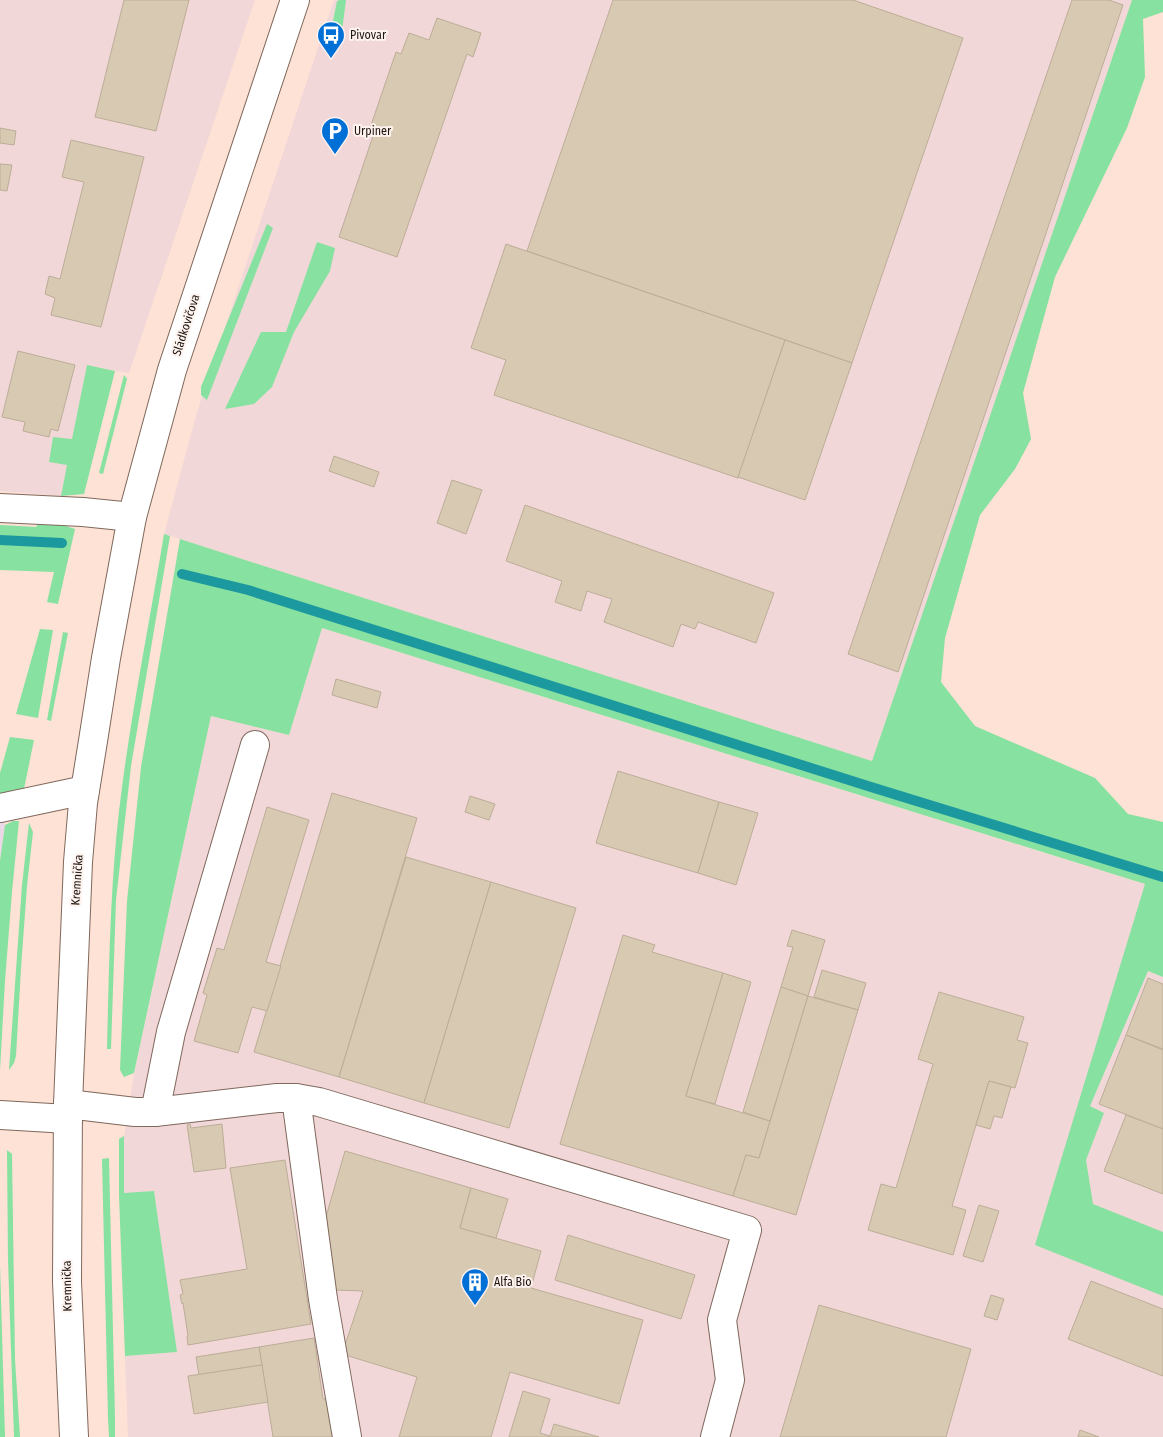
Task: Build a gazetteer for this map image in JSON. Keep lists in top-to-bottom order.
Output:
{
  "streets": {
    "main road": ["Sládkovičova", "Kremnička"]
  },
  "crossings": [
    ["Sládkovičova", "Kremnička"]
  ],
  "places": {
    "bus stop": ["Pivovar"],
    "parking": ["Urpiner"],
    "building": ["Alfa Bio"]
  }
}
